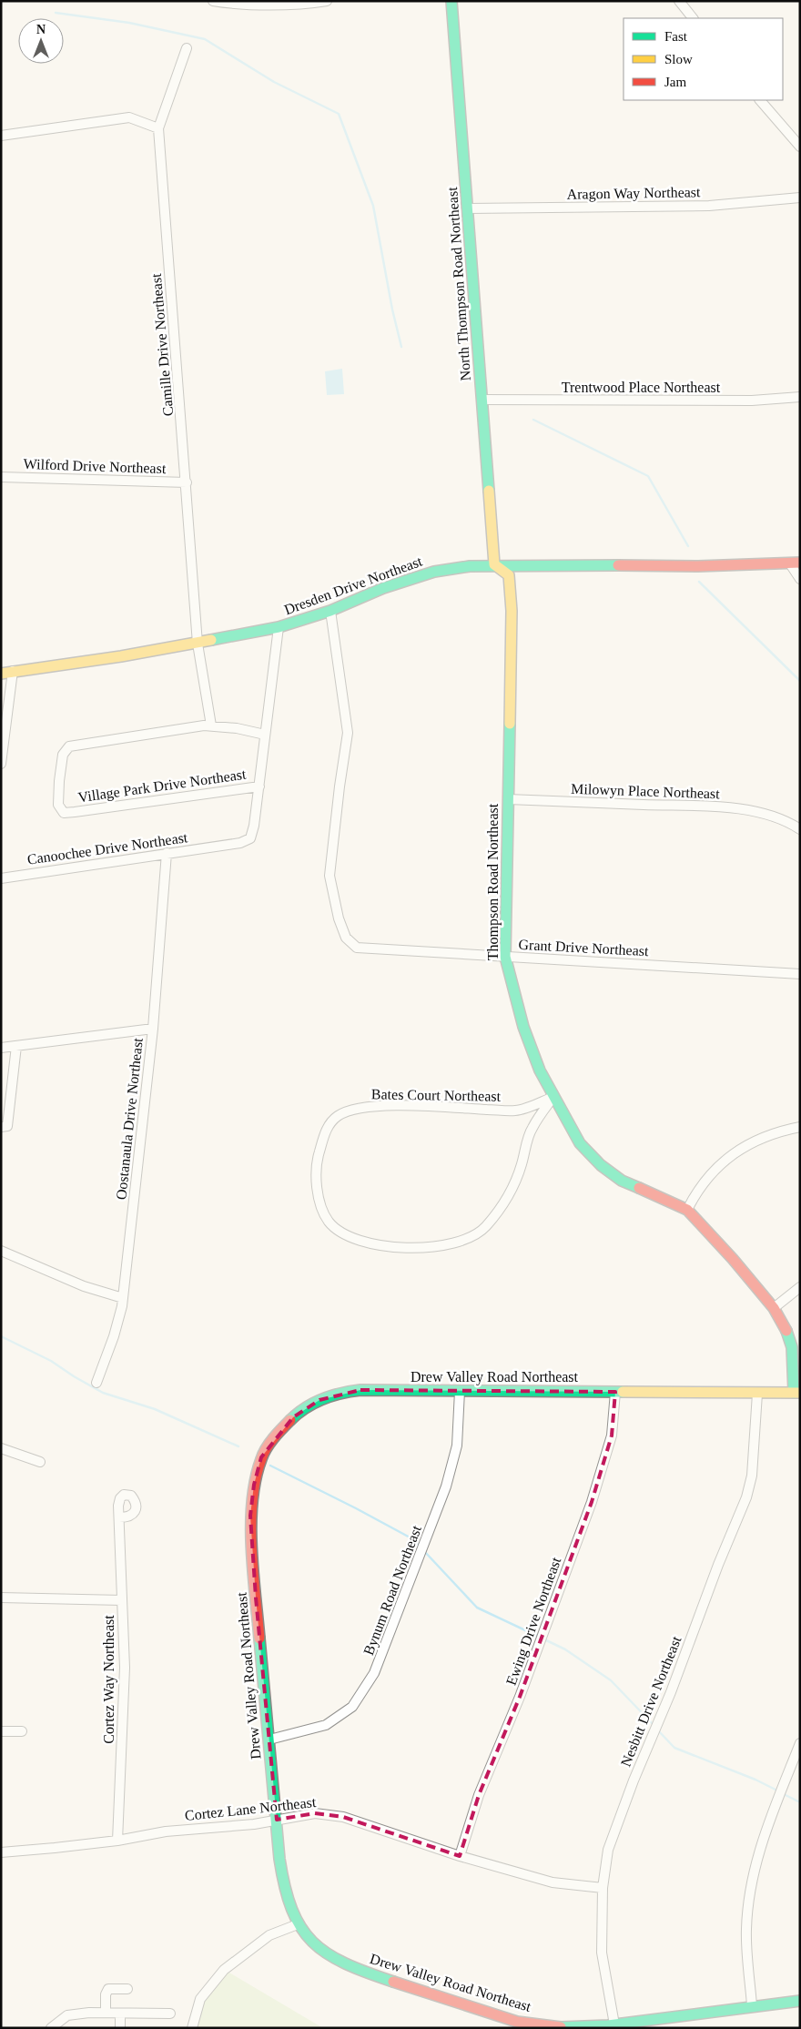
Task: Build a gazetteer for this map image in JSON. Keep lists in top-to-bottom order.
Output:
{
  "streets": {
    "street": [
      "Aragon Way Northeast",
      "North Thompson Road Northeast",
      "Camille Drive Northeast",
      "Trentwood Place Northeast",
      "Wilford Drive Northeast",
      "Dresden Drive Northeast",
      "Village Park Drive Northeast",
      "Milowyn Place Northeast",
      "Canoochee Drive Northeast",
      "Thompson Road Northeast",
      "Grant Drive Northeast",
      "Bates Court Northeast",
      "Oostanaula Drive Northeast",
      "Drew Valley Road Northeast",
      "Bynum Road Northeast",
      "Ewing Drive Northeast",
      "Cortez Way Northeast",
      "Nesbitt Drive Northeast",
      "Cortez Lane Northeast"
    ]
  },
  "crossings": [
    ["Aragon Way Northeast", "North Thompson Road Northeast"],
    ["North Thompson Road Northeast", "Trentwood Place Northeast"],
    ["North Thompson Road Northeast", "Dresden Drive Northeast"],
    ["North Thompson Road Northeast", "Thompson Road Northeast"],
    ["Camille Drive Northeast", "Wilford Drive Northeast"],
    ["Camille Drive Northeast", "Dresden Drive Northeast"],
    ["Camille Drive Northeast", "Village Park Drive Northeast"],
    ["Dresden Drive Northeast", "Thompson Road Northeast"],
    ["Dresden Drive Northeast", "Grant Drive Northeast"],
    ["Village Park Drive Northeast", "Canoochee Drive Northeast"],
    ["Milowyn Place Northeast", "Thompson Road Northeast"],
    ["Canoochee Drive Northeast", "Oostanaula Drive Northeast"],
    ["Thompson Road Northeast", "Grant Drive Northeast"],
    ["Thompson Road Northeast", "Bates Court Northeast"],
    ["Thompson Road Northeast", "Drew Valley Road Northeast"],
    ["Drew Valley Road Northeast", "Bynum Road Northeast"],
    ["Drew Valley Road Northeast", "Ewing Drive Northeast"],
    ["Drew Valley Road Northeast", "Nesbitt Drive Northeast"],
    ["Drew Valley Road Northeast", "Cortez Lane Northeast"],
    ["Ewing Drive Northeast", "Cortez Lane Northeast"],
    ["Cortez Way Northeast", "Cortez Lane Northeast"],
    ["Nesbitt Drive Northeast", "Cortez Lane Northeast"]
  ],
  "legend": ["Fast", "Slow", "Jam"],
  "north": "top"
}
